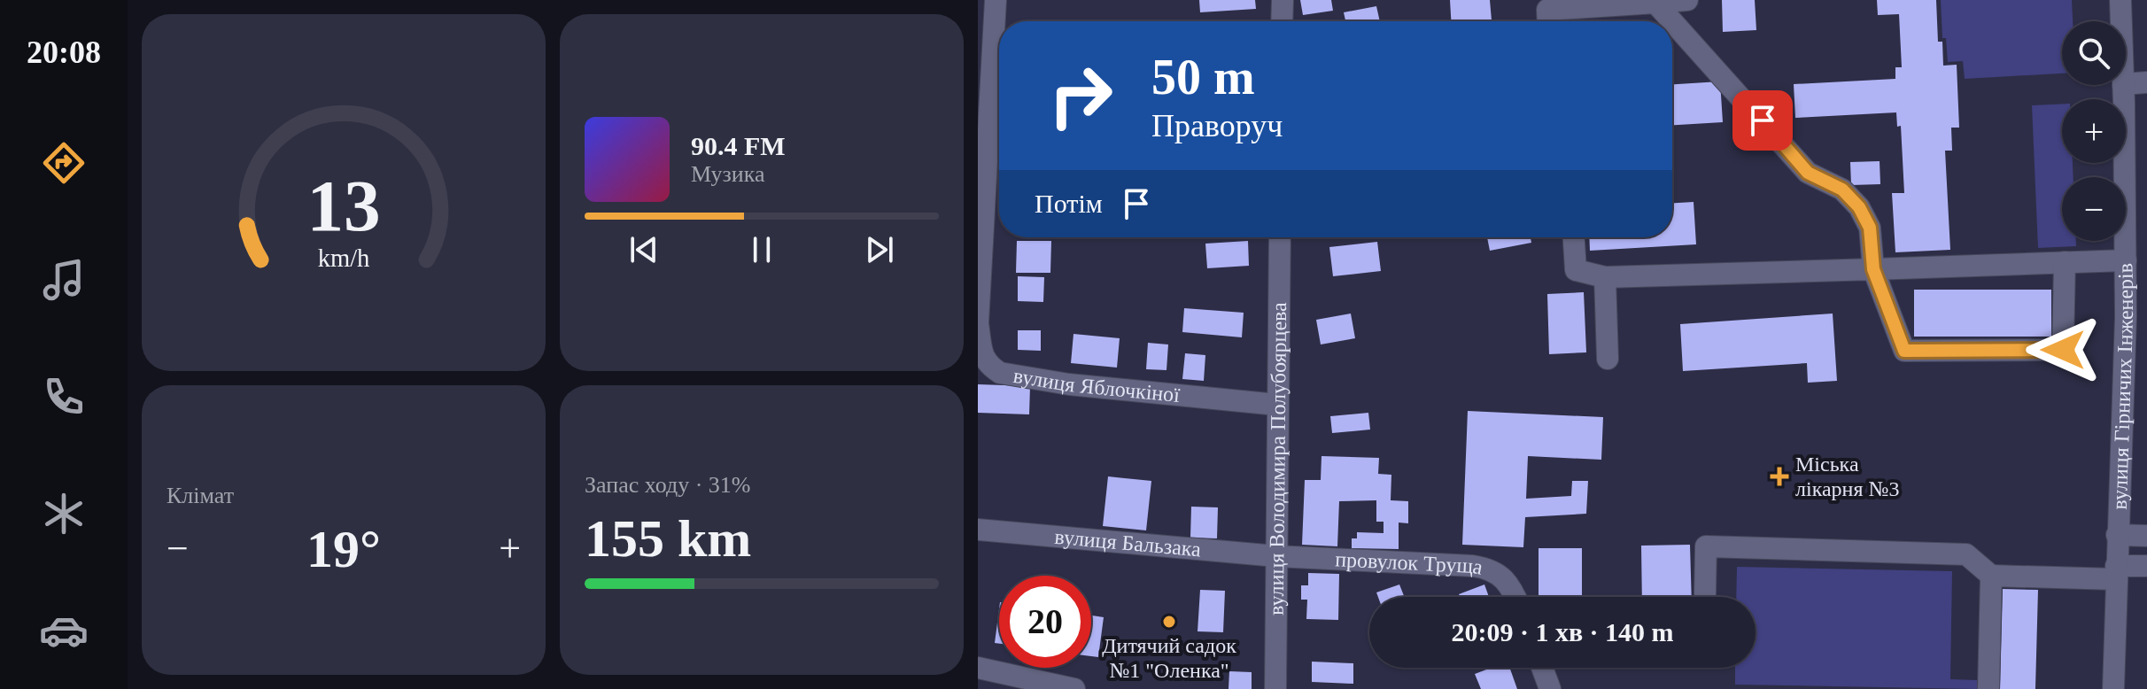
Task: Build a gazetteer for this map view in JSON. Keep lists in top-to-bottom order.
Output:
{
  "streets": {
    "street": [
      "вулиця Яблочкіної",
      "вулиця Гірничих Інженерів",
      "вулиця Володимира Полубоярцева",
      "вулиця Бальзака",
      "провулок Труща"
    ]
  },
  "crossings": [
    ["вулиця Яблочкіної", "вулиця Володимира Полубоярцева"],
    ["вулиця Володимира Полубоярцева", "вулиця Бальзака"],
    ["вулиця Володимира Полубоярцева", "провулок Труща"],
    ["вулиця Бальзака", "провулок Труща"]
  ],
  "places": {
    "health": ["Міська лікарня №3"],
    "other": ["Дитячий садок №1 \"Оленка\""]
  },
  "page": {
    "tabs": "20:08",
    "map_buttons": ["+", "−"],
    "turn": ["50 m", "Праворуч"],
    "song": ["90.4 FM", "Музика"],
    "then": "Потім",
    "tile": [
      "Клімат",
      ["Запас ходу · 31%", "155 km"]
    ],
    "heat": ["−", "19°", "+"],
    "limit": "20",
    "trip": "20:09 · 1 хв · 140 m",
    "gauge": ["13", "km/h"]
  }
}
